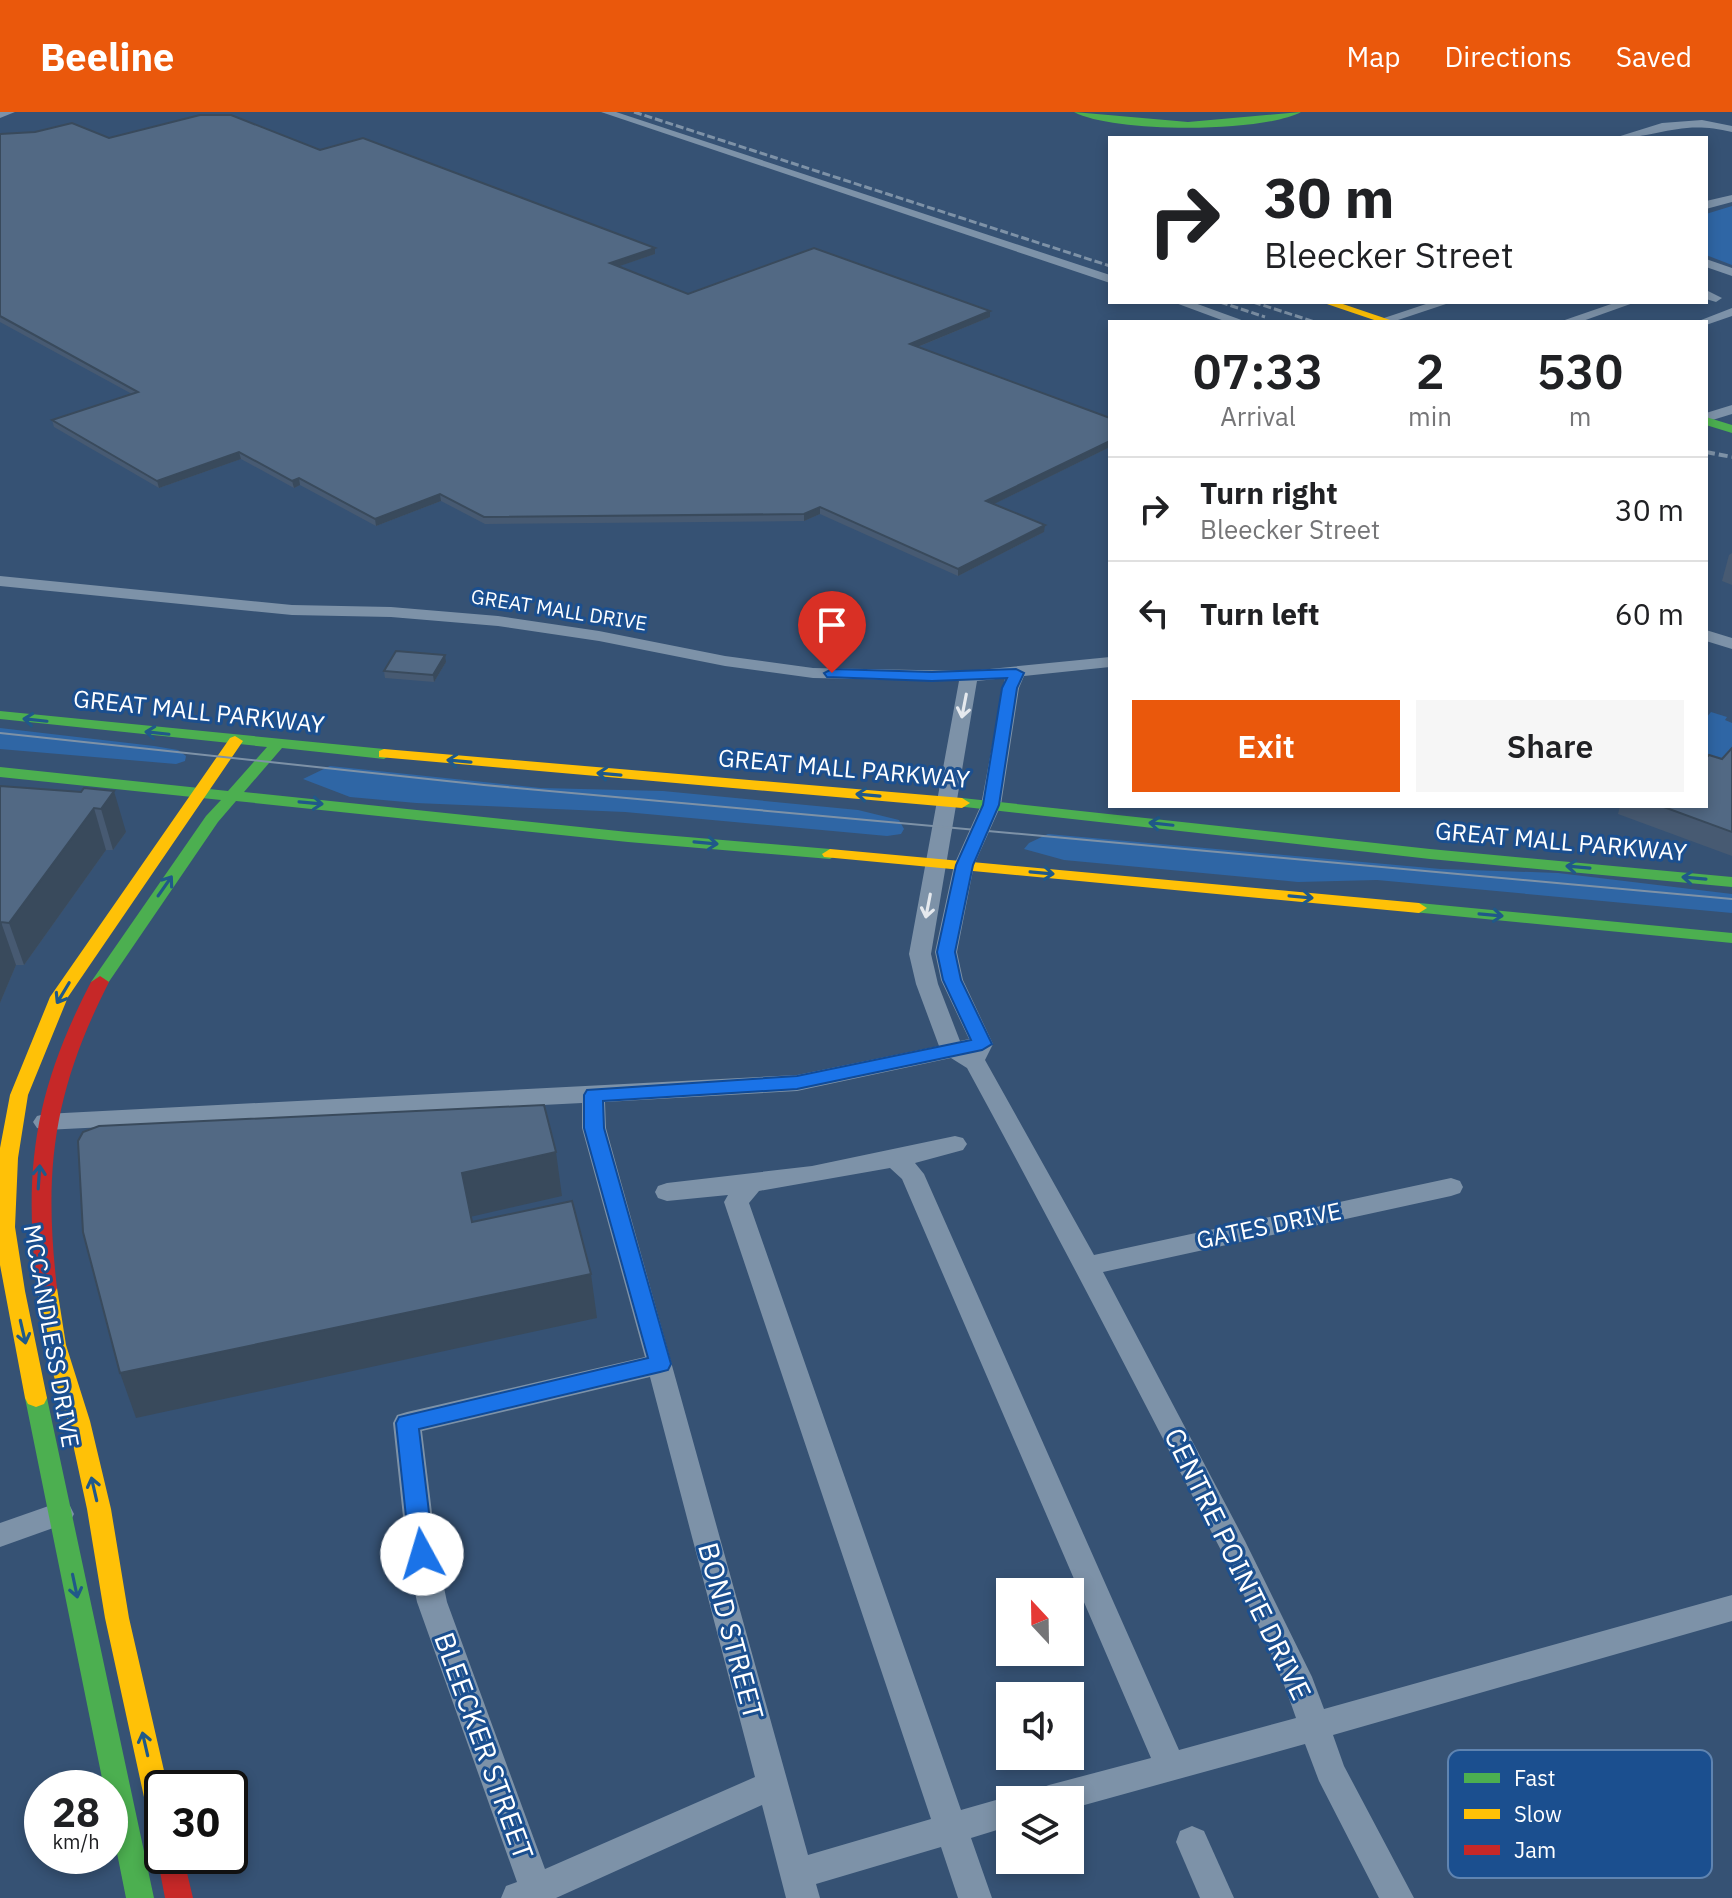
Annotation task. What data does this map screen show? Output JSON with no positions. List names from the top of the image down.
{
  "streets": {
    "main road": ["GREAT MALL PARKWAY", "MCCANDLESS DRIVE"],
    "street": [
      "GREAT MALL DRIVE",
      "GATES DRIVE",
      "CENTRE POINTE DRIVE",
      "BOND STREET",
      "BLEECKER STREET"
    ]
  },
  "crossings": [
    ["GREAT MALL DRIVE", "CENTRE POINTE DRIVE"],
    ["GREAT MALL PARKWAY", "MCCANDLESS DRIVE"],
    ["GREAT MALL PARKWAY", "CENTRE POINTE DRIVE"],
    ["GATES DRIVE", "CENTRE POINTE DRIVE"],
    ["BOND STREET", "BLEECKER STREET"]
  ],
  "legend": ["Fast", "Slow", "Jam"],
  "north": "top",
  "page": {
    "header": "Beeline",
    "nav": ["Map", "Directions", "Saved"],
    "turn": ["30 m", "Bleecker Street"],
    "eta": [
      "07:33",
      "Arrival",
      "2",
      "min",
      "530",
      "m"
    ],
    "list": [
      {
        "name": "Turn right",
        "note": "Bleecker Street",
        "value": "30 m"
      },
      {
        "name": "Turn left",
        "value": "60 m"
      }
    ],
    "buttons": ["Exit", "Share"],
    "speed": "28 km/h",
    "limit": "30"
  }
}
